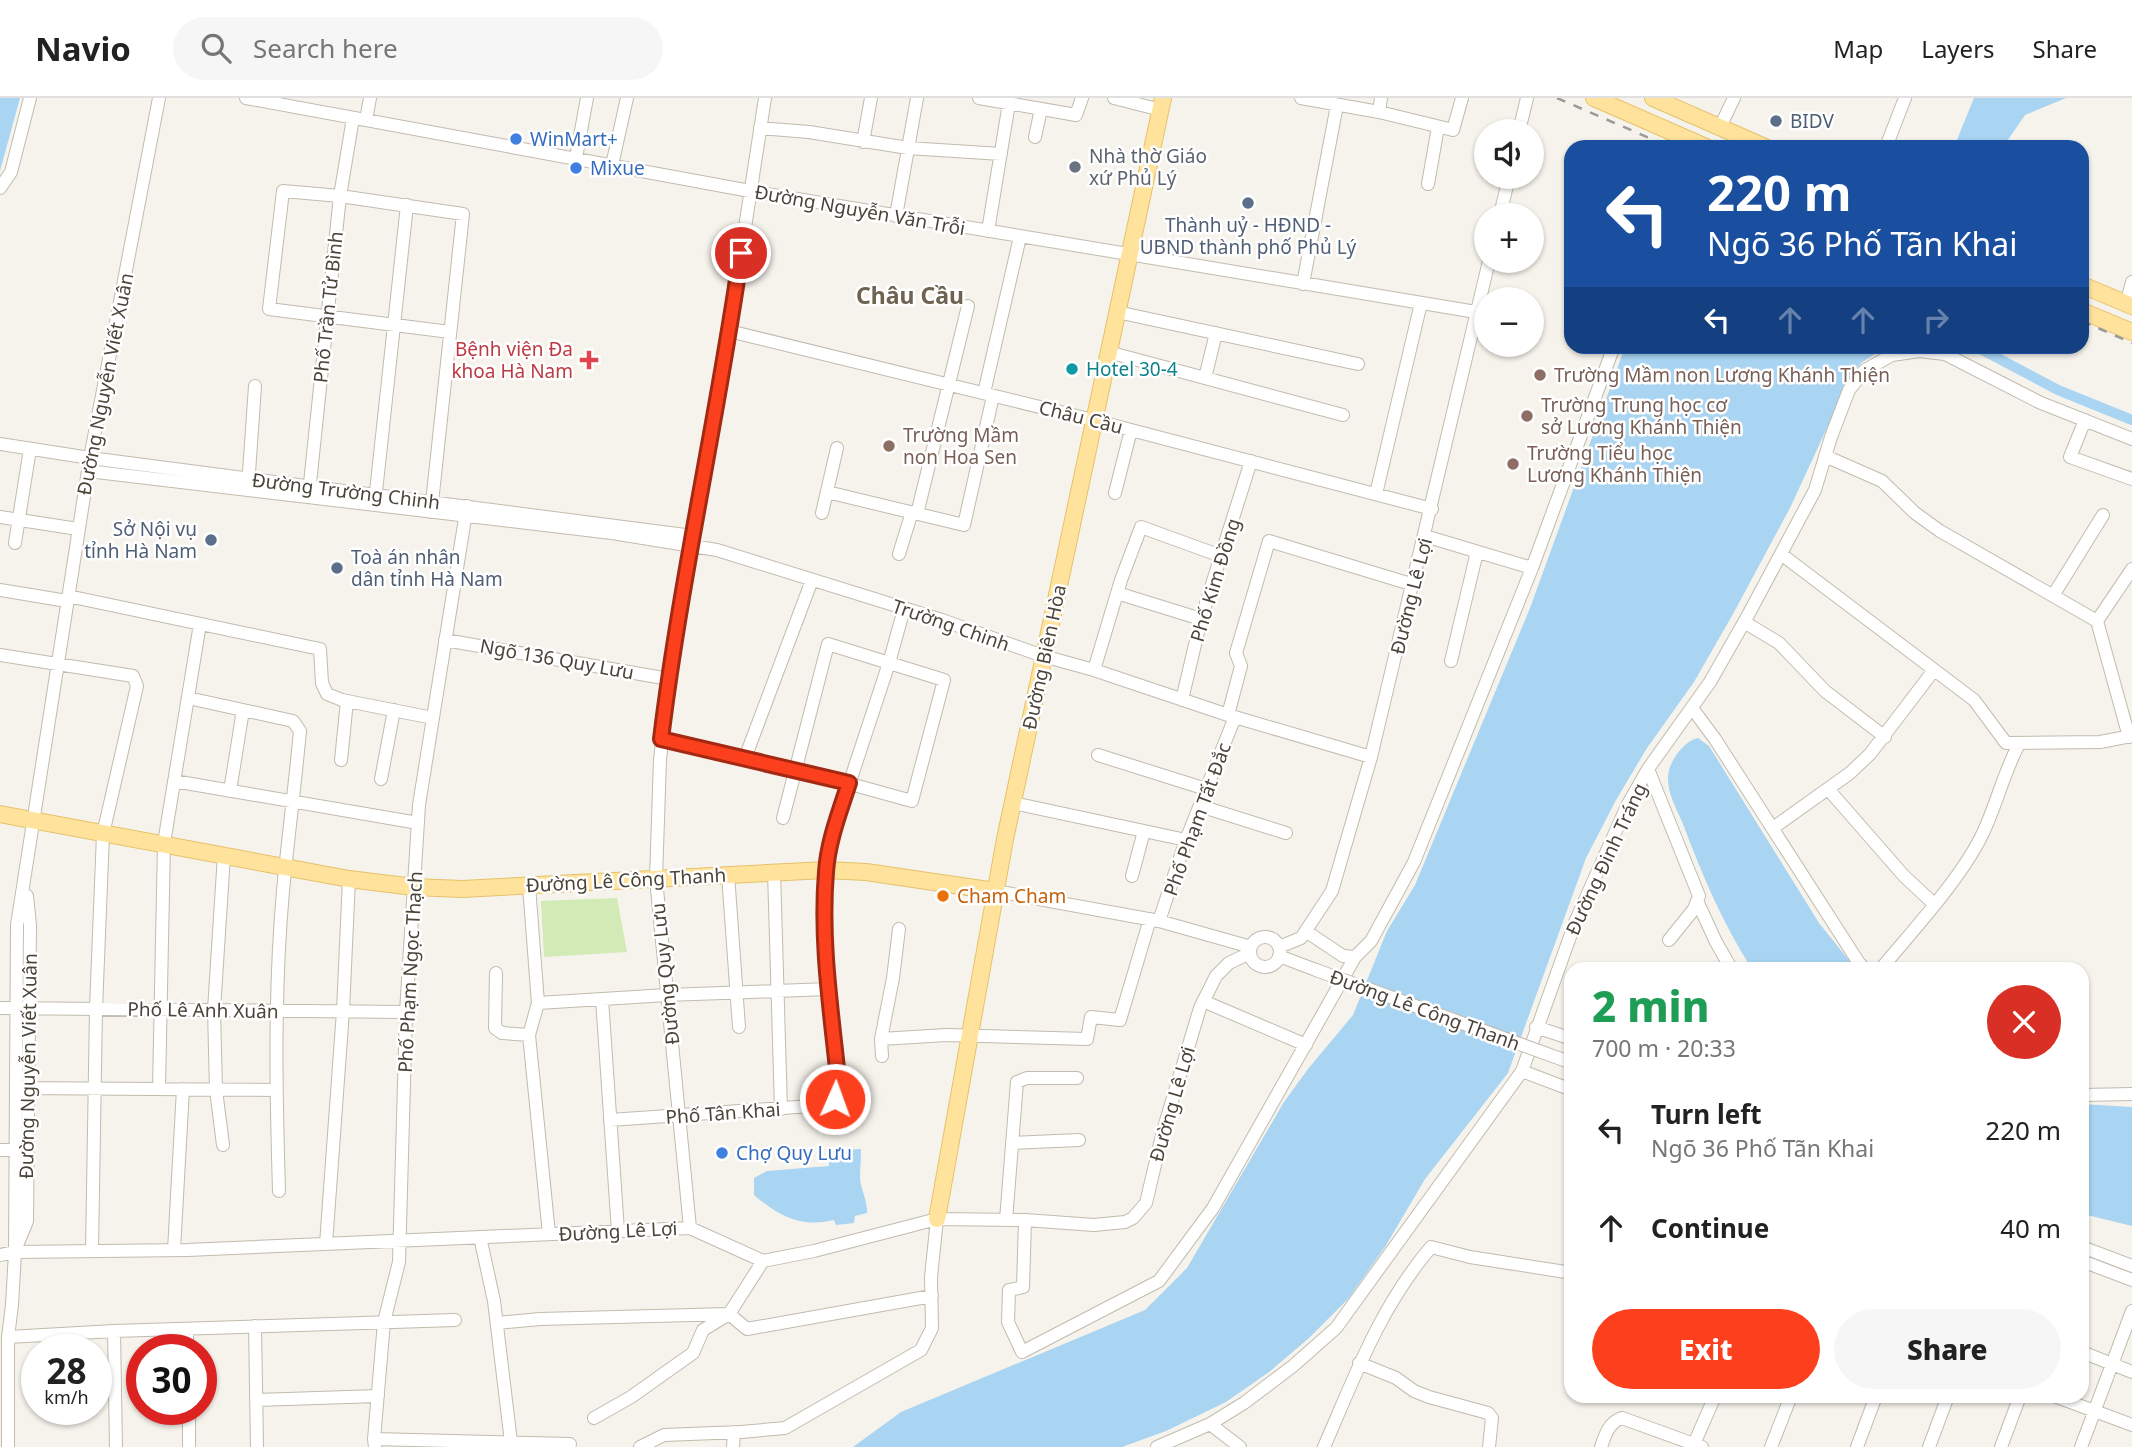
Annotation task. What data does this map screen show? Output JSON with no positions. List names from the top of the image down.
{
  "streets": {
    "main road": ["Đường Biên Hòa", "Đường Lê Công Thanh"],
    "street": [
      "Đường Nguyễn Văn Trỗi",
      "Phố Trần Tử Bình",
      "Đường Nguyễn Viết Xuân",
      "Châu Cầu",
      "Đường Trường Chinh",
      "Phố Kim Đồng",
      "Đường Lê Lợi",
      "Trường Chinh",
      "Ngõ 136 Quy Lưu",
      "Phố Phạm Tất Đắc",
      "Đường Đinh Tráng",
      "Phố Phạm Ngọc Thạch",
      "Đường Quy Lưu",
      "Phố Lê Anh Xuân",
      "Phố Tân Khai"
    ]
  },
  "crossings": [
    ["Đường Nguyễn Văn Trỗi", "Phố Trần Tử Bình"],
    ["Đường Nguyễn Văn Trỗi", "Đường Biên Hòa"],
    ["Đường Nguyễn Văn Trỗi", "Đường Quy Lưu"],
    ["Phố Trần Tử Bình", "Đường Trường Chinh"],
    ["Đường Nguyễn Viết Xuân", "Đường Trường Chinh"],
    ["Đường Nguyễn Viết Xuân", "Đường Lê Lợi"],
    ["Đường Nguyễn Viết Xuân", "Đường Lê Công Thanh"],
    ["Đường Nguyễn Viết Xuân", "Phố Lê Anh Xuân"],
    ["Châu Cầu", "Phố Kim Đồng"],
    ["Châu Cầu", "Đường Lê Lợi"],
    ["Châu Cầu", "Đường Biên Hòa"],
    ["Châu Cầu", "Đường Quy Lưu"],
    ["Đường Trường Chinh", "Trường Chinh"],
    ["Đường Trường Chinh", "Phố Phạm Ngọc Thạch"],
    ["Đường Trường Chinh", "Đường Quy Lưu"],
    ["Phố Kim Đồng", "Trường Chinh"],
    ["Đường Lê Lợi", "Trường Chinh"],
    ["Đường Lê Lợi", "Đường Biên Hòa"],
    ["Đường Lê Lợi", "Phố Phạm Tất Đắc"],
    ["Đường Lê Lợi", "Đường Lê Công Thanh"],
    ["Đường Lê Lợi", "Phố Phạm Ngọc Thạch"],
    ["Đường Lê Lợi", "Đường Quy Lưu"],
    ["Trường Chinh", "Đường Biên Hòa"],
    ["Trường Chinh", "Phố Phạm Tất Đắc"],
    ["Trường Chinh", "Đường Quy Lưu"],
    ["Trường Chinh", "Phố Tân Khai"],
    ["Đường Biên Hòa", "Phố Phạm Tất Đắc"],
    ["Đường Biên Hòa", "Đường Lê Công Thanh"],
    ["Ngõ 136 Quy Lưu", "Phố Phạm Ngọc Thạch"],
    ["Ngõ 136 Quy Lưu", "Đường Quy Lưu"],
    ["Phố Phạm Tất Đắc", "Đường Lê Công Thanh"],
    ["Đường Lê Công Thanh", "Phố Phạm Ngọc Thạch"],
    ["Đường Lê Công Thanh", "Đường Quy Lưu"],
    ["Đường Lê Công Thanh", "Phố Tân Khai"],
    ["Phố Phạm Ngọc Thạch", "Phố Lê Anh Xuân"],
    ["Đường Quy Lưu", "Phố Tân Khai"]
  ],
  "districts": ["Châu Cầu"],
  "places": {
    "other": [
      "BIDV",
      "WinMart+",
      "Nhà thờ Giáo xứ Phủ Lý",
      "Mixue",
      "Thành uỷ - HĐND - UBND thành phố Phủ Lý",
      "Hotel 30-4",
      "Trường Mầm non Lương Khánh Thiện",
      "Trường Trung học cơ sở Lương Khánh Thiện",
      "Trường Mầm non Hoa Sen",
      "Trường Tiểu học Lương Khánh Thiện",
      "Sở Nội vụ tỉnh Hà Nam",
      "Toà án nhân dân tỉnh Hà Nam",
      "Cham Cham",
      "Chợ Quy Lưu"
    ],
    "health": ["Bệnh viện Đa khoa Hà Nam"]
  },
  "page": {
    "header": "Navio",
    "search": "Search here",
    "nav": ["Map", "Layers", "Share"],
    "map_buttons": ["+", "−"],
    "turn": ["220 m", "Ngõ 36 Phố Tãn Khai"],
    "heading": ["2 min", "700 m · 20:33"],
    "list": [
      {
        "name": "Turn left",
        "note": "Ngõ 36 Phố Tãn Khai",
        "value": "220 m"
      },
      {
        "name": "Continue",
        "value": "40 m"
      }
    ],
    "buttons": ["Exit", "Share"],
    "speed": "28 km/h",
    "limit": "30"
  }
}
